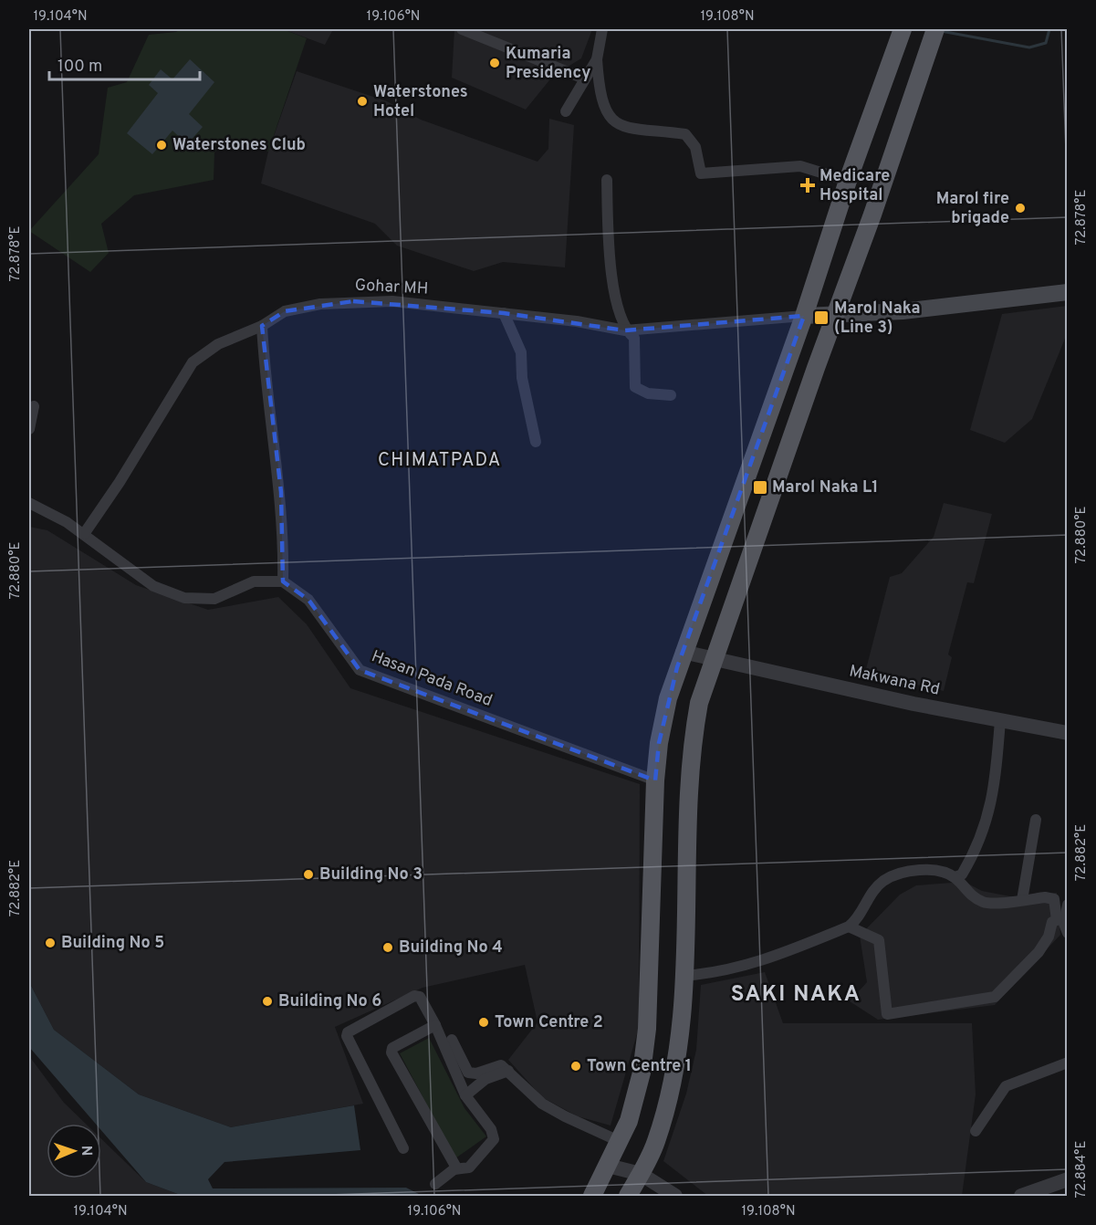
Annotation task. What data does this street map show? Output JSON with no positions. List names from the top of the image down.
{
  "streets": {
    "street": ["Gohar MH", "Hasan Pada Road", "Makwana Rd"]
  },
  "districts": ["CHIMATPADA", "SAKI NAKA"],
  "places": {
    "other": [
      "Kumaria Presidency",
      "Waterstones Hotel",
      "Waterstones Club",
      "Marol fire brigade",
      "Building No 3",
      "Building No 5",
      "Building No 4",
      "Building No 6",
      "Town Centre 2",
      "Town Centre 1"
    ],
    "health": ["Medicare Hospital"],
    "transit": ["Marol Naka (Line 3)", "Marol Naka L1"]
  },
  "scale_bar": "100 m",
  "north": "right",
  "coordinates": [
    "19.104°N",
    "19.106°N",
    "19.108°N",
    "72.878°E",
    "72.880°E",
    "72.882°E",
    "72.884°E"
  ]
}
